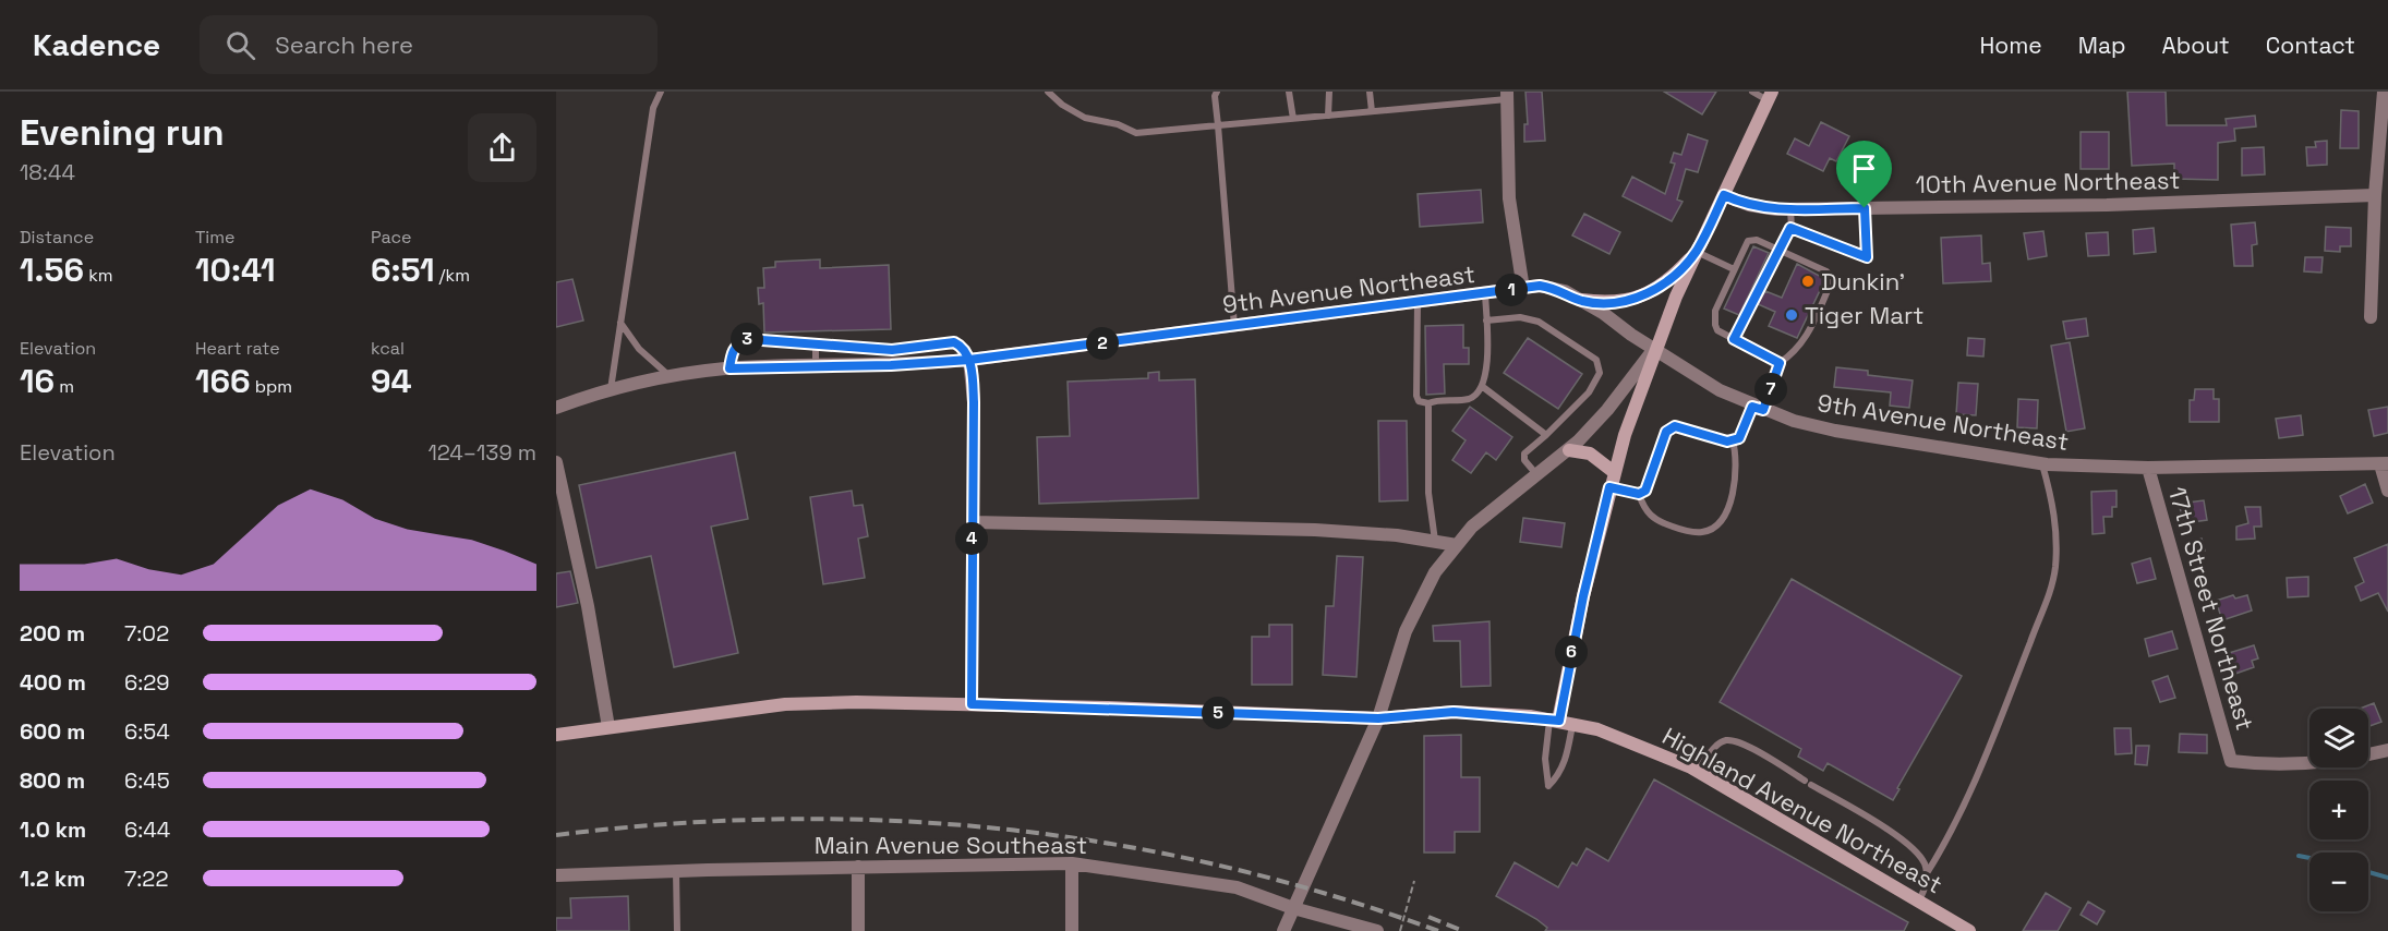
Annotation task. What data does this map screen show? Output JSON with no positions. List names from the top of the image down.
{
  "streets": {
    "main road": ["Highland Avenue Northeast"],
    "street": [
      "10th Avenue Northeast",
      "9th Avenue Northeast",
      "17th Street Northeast",
      "Main Avenue Southeast"
    ]
  },
  "crossings": [
    ["9th Avenue Northeast", "17th Street Northeast"]
  ],
  "places": ["Dunkin'", "Tiger Mart"],
  "page": {
    "header": "Kadence",
    "search": "Search here",
    "nav": [
      "Home",
      "Map",
      "About",
      "Contact"
    ],
    "heading": ["Evening run", "18:44"],
    "stats": [
      ["Distance", "1.56 km"],
      ["Time", "10:41"],
      ["Pace", "6:51 /km"],
      ["Elevation", "16 m"],
      ["Heart rate", "166 bpm"],
      ["kcal", "94"]
    ],
    "pins": [
      "1",
      "3",
      "2",
      "7",
      "4",
      "6",
      "5"
    ],
    "chart": ["Elevation", "124–139 m"],
    "list": [
      {
        "name": "200 m",
        "note": "7:02"
      },
      {
        "name": "400 m",
        "note": "6:29"
      },
      {
        "name": "600 m",
        "note": "6:54"
      },
      {
        "name": "800 m",
        "note": "6:45"
      },
      {
        "name": "1.0 km",
        "note": "6:44"
      },
      {
        "name": "1.2 km",
        "note": "7:22"
      }
    ],
    "map_buttons": ["+", "−"]
  }
}
